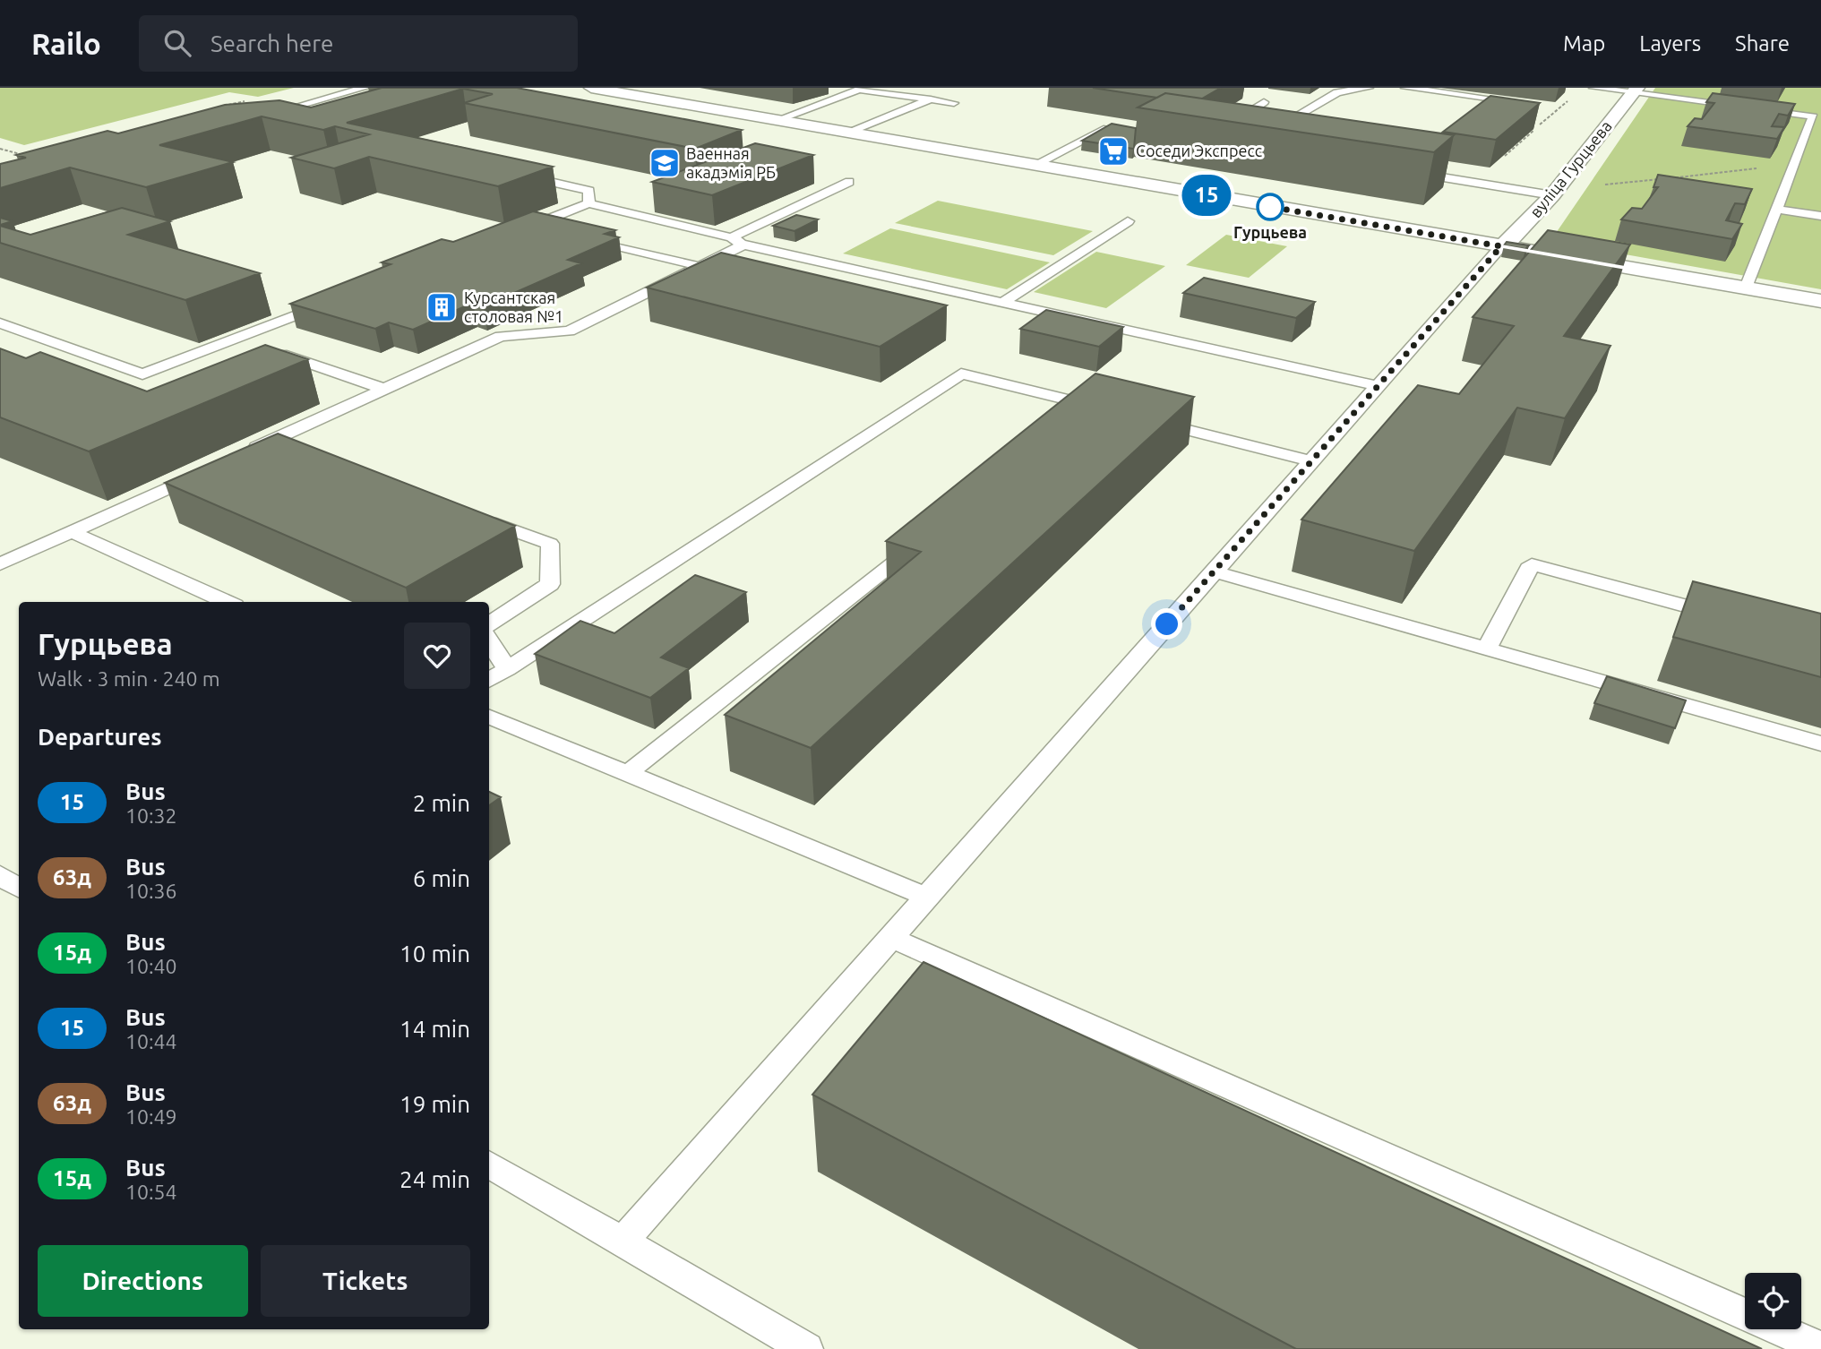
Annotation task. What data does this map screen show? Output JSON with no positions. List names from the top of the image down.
{
  "streets": {
    "street": ["вуліца Гурцьева"]
  },
  "places": {
    "supermarket": ["Соседи Экспресс"],
    "school or university": ["Ваенная акадэмія РБ"],
    "other": ["Гурцьева"],
    "building": ["Курсантская столовая №1"]
  },
  "lines": ["bus line 15"],
  "page": {
    "header": "Railo",
    "search": "Search here",
    "nav": ["Map", "Layers", "Share"],
    "on_map": "15",
    "heading": [
      ["Гурцьева", "Walk · 3 min · 240 m"],
      "Departures"
    ],
    "list": [
      {
        "mark": "15",
        "name": "Bus",
        "note": "10:32",
        "value": "2 min"
      },
      {
        "mark": "63д",
        "name": "Bus",
        "note": "10:36",
        "value": "6 min"
      },
      {
        "mark": "15д",
        "name": "Bus",
        "note": "10:40",
        "value": "10 min"
      },
      {
        "mark": "15",
        "name": "Bus",
        "note": "10:44",
        "value": "14 min"
      },
      {
        "mark": "63д",
        "name": "Bus",
        "note": "10:49",
        "value": "19 min"
      },
      {
        "mark": "15д",
        "name": "Bus",
        "note": "10:54",
        "value": "24 min"
      }
    ],
    "buttons": ["Directions", "Tickets"]
  }
}
